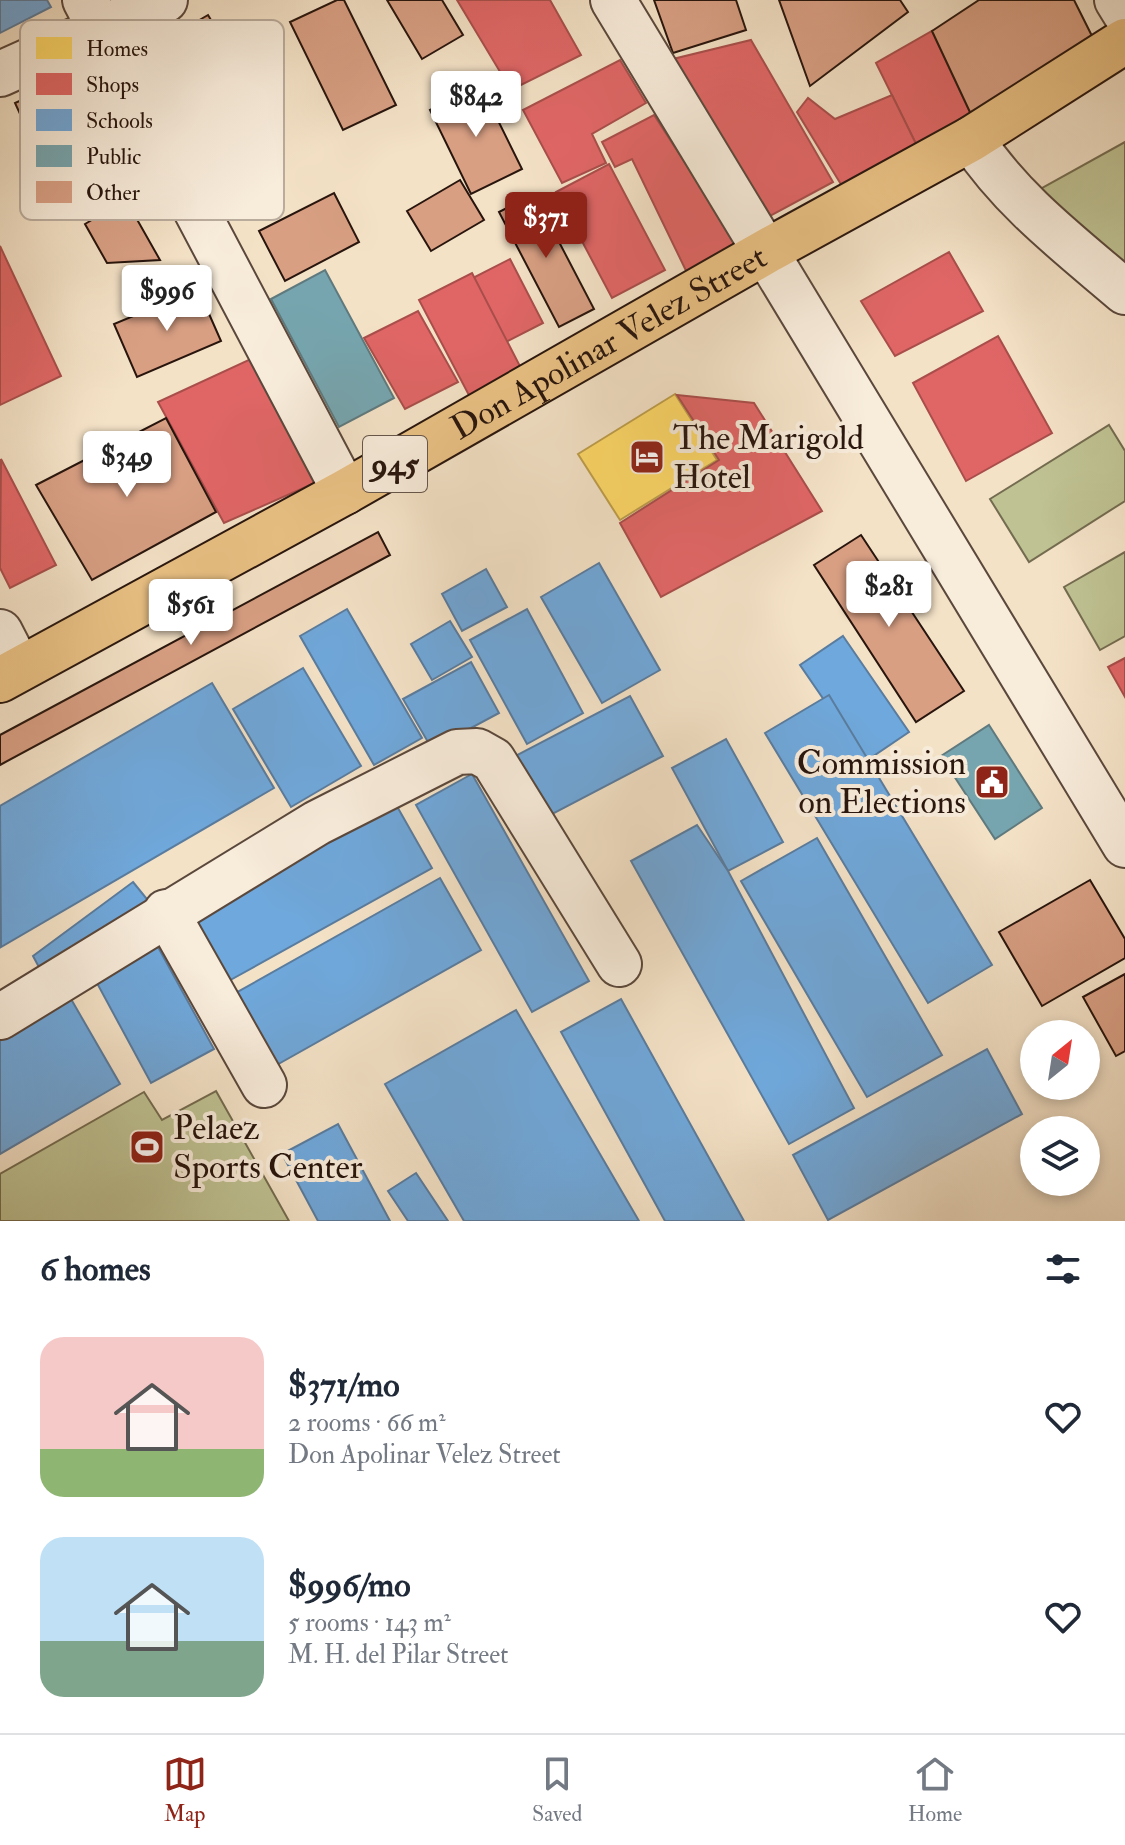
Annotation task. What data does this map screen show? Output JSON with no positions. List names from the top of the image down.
{
  "streets": {
    "main road": ["Don Apolinar Velez Street", "945"]
  },
  "places": {
    "hotel": ["The Marigold Hotel"],
    "public building": ["Commission on Elections"],
    "sports": ["Pelaez Sports Center"]
  },
  "legend": [
    "Homes",
    "Shops",
    "Schools",
    "Public",
    "Other"
  ],
  "north": "top right",
  "page": {
    "price": [
      "$842",
      "$371",
      "$996",
      "$349",
      "$281",
      "$561"
    ],
    "heading": "6 homes",
    "list": [
      {
        "name": "$371/mo",
        "note": "2 rooms · 66 m² · Don Apolinar Velez Street"
      },
      {
        "name": "$996/mo",
        "note": "5 rooms · 143 m² · M. H. del Pilar Street"
      }
    ],
    "tabs": ["Map", "Saved", "Home"]
  }
}
